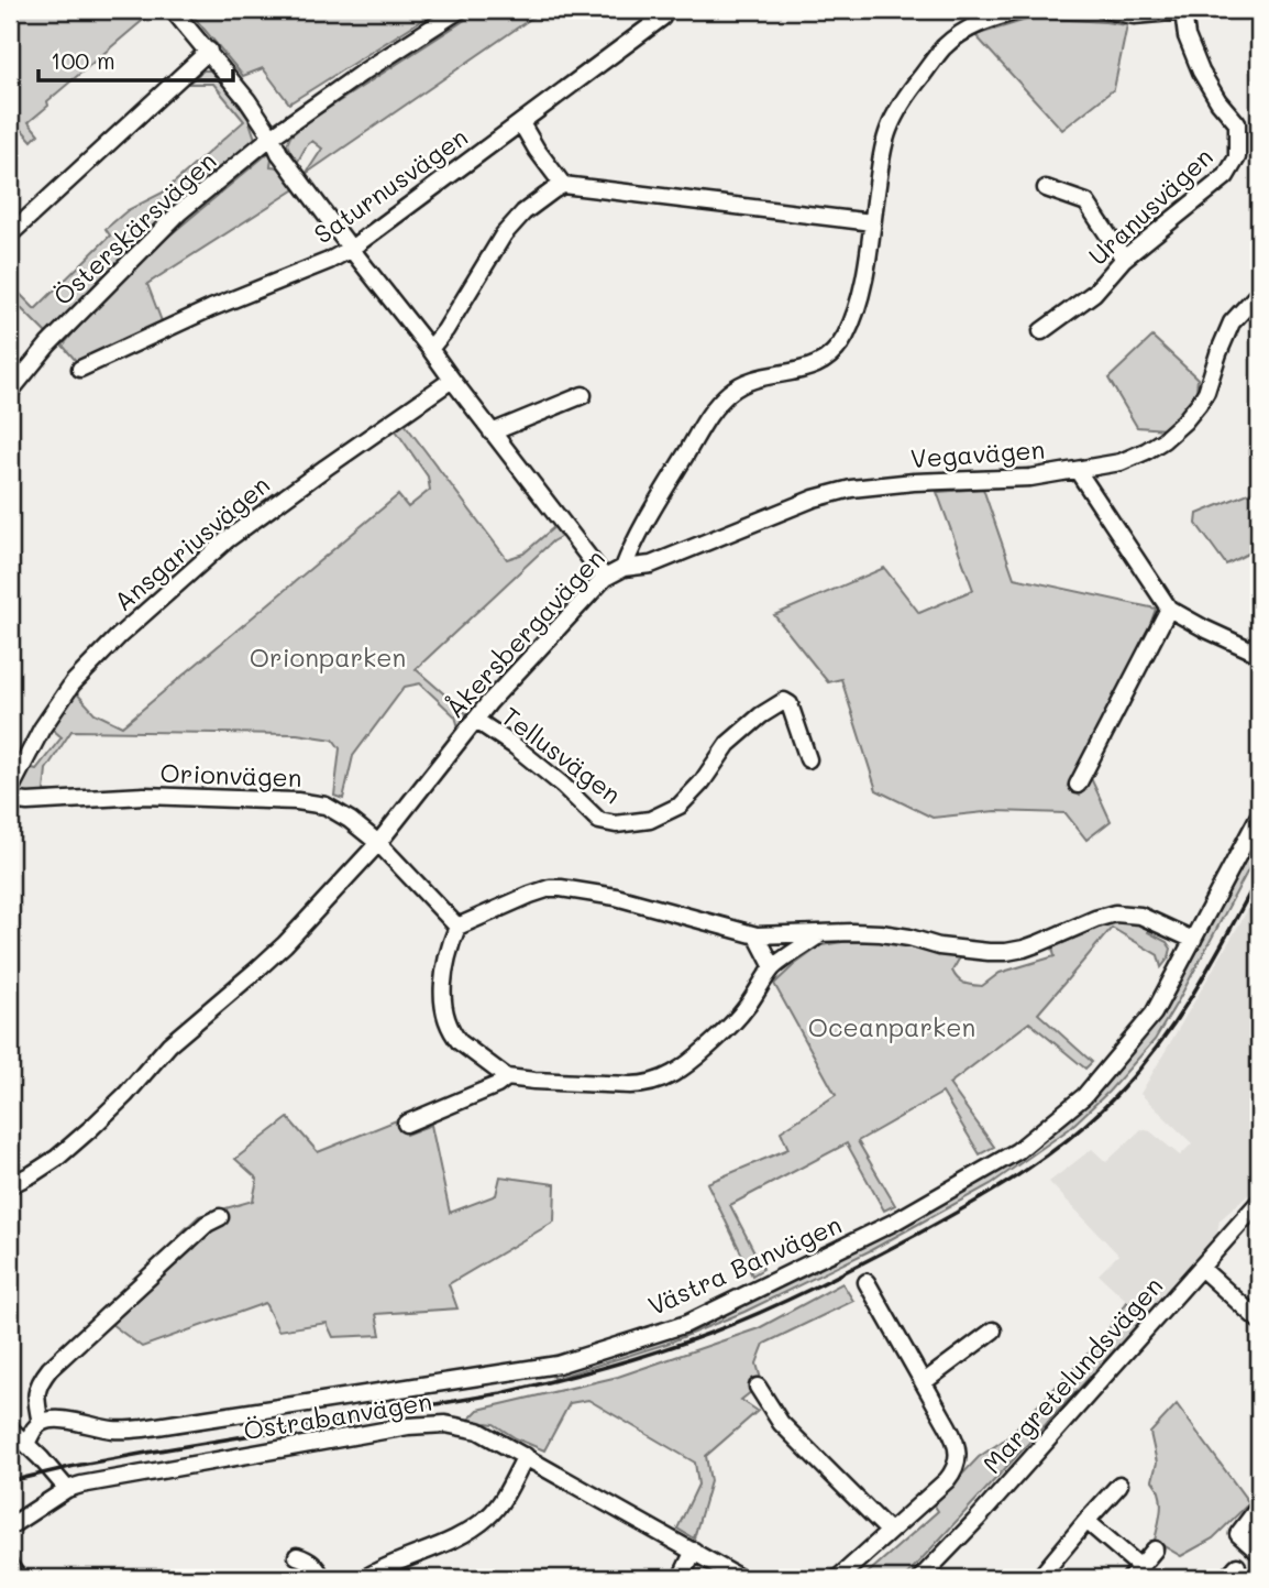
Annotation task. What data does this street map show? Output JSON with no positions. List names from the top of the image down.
{
  "streets": {
    "street": [
      "Saturnusvägen",
      "Uranusvägen",
      "Österskärsvägen",
      "Vegavägen",
      "Ansgariusvägen",
      "Åkersbergavägen",
      "Tellusvägen",
      "Orionvägen",
      "Västra Banvägen",
      "Margretelundsvägen",
      "Östrabanvägen"
    ]
  },
  "crossings": [
    ["Vegavägen", "Åkersbergavägen"],
    ["Åkersbergavägen", "Tellusvägen"],
    ["Åkersbergavägen", "Orionvägen"]
  ],
  "parks": ["Orionparken", "Oceanparken"],
  "scale_bar": "100 m"
}
